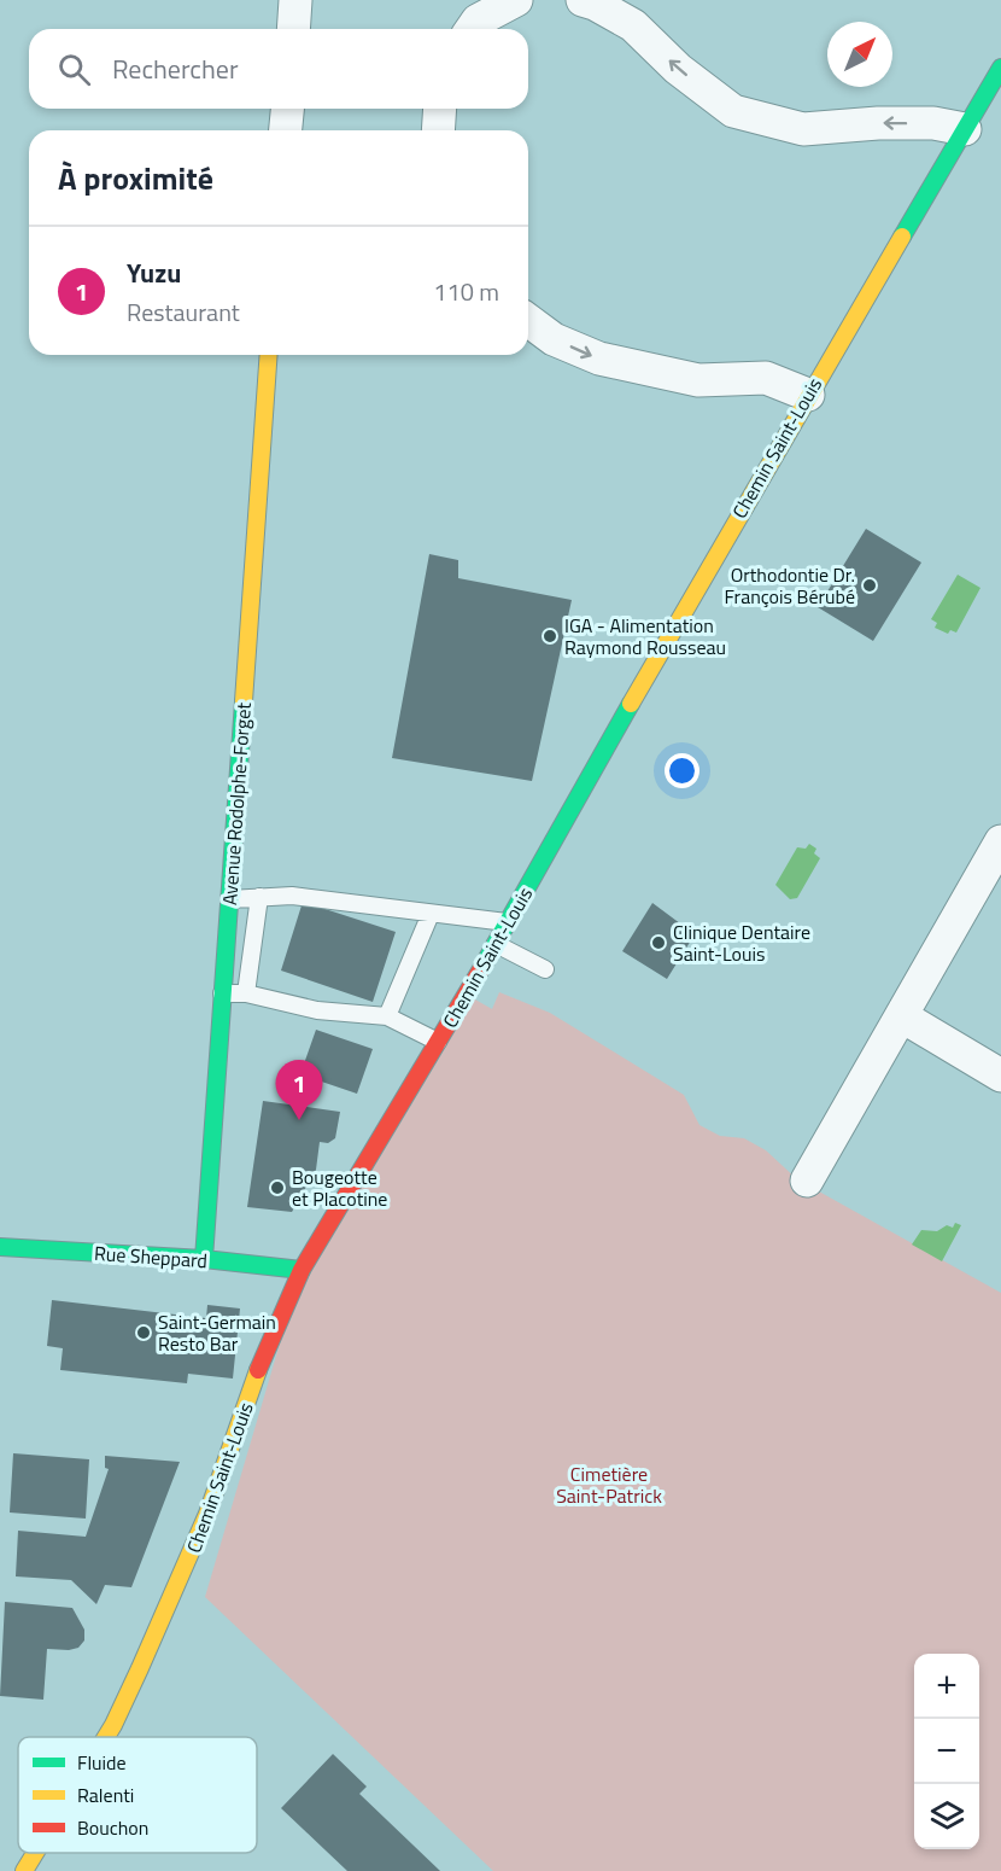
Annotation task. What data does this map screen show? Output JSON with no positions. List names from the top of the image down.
{
  "streets": {
    "street": ["Chemin Saint-Louis", "Avenue Rodolphe-Forget", "Rue Sheppard"]
  },
  "crossings": [
    ["Chemin Saint-Louis", "Rue Sheppard"],
    ["Avenue Rodolphe-Forget", "Rue Sheppard"]
  ],
  "parks": ["Cimetière Saint-Patrick"],
  "places": [
    "Orthodontie Dr. François Bérubé",
    "IGA - Alimentation Raymond Rousseau",
    "Clinique Dentaire Saint-Louis",
    "Bougeotte et Placotine",
    "Saint-Germain Resto Bar"
  ],
  "legend": ["Fluide", "Ralenti", "Bouchon"],
  "north": "top right",
  "page": {
    "search": "Rechercher",
    "heading": "À proximité",
    "list": [
      {
        "mark": "1",
        "name": "Yuzu",
        "note": "Restaurant",
        "value": "110 m"
      }
    ],
    "pins": "1",
    "map_buttons": ["+", "−"]
  }
}
